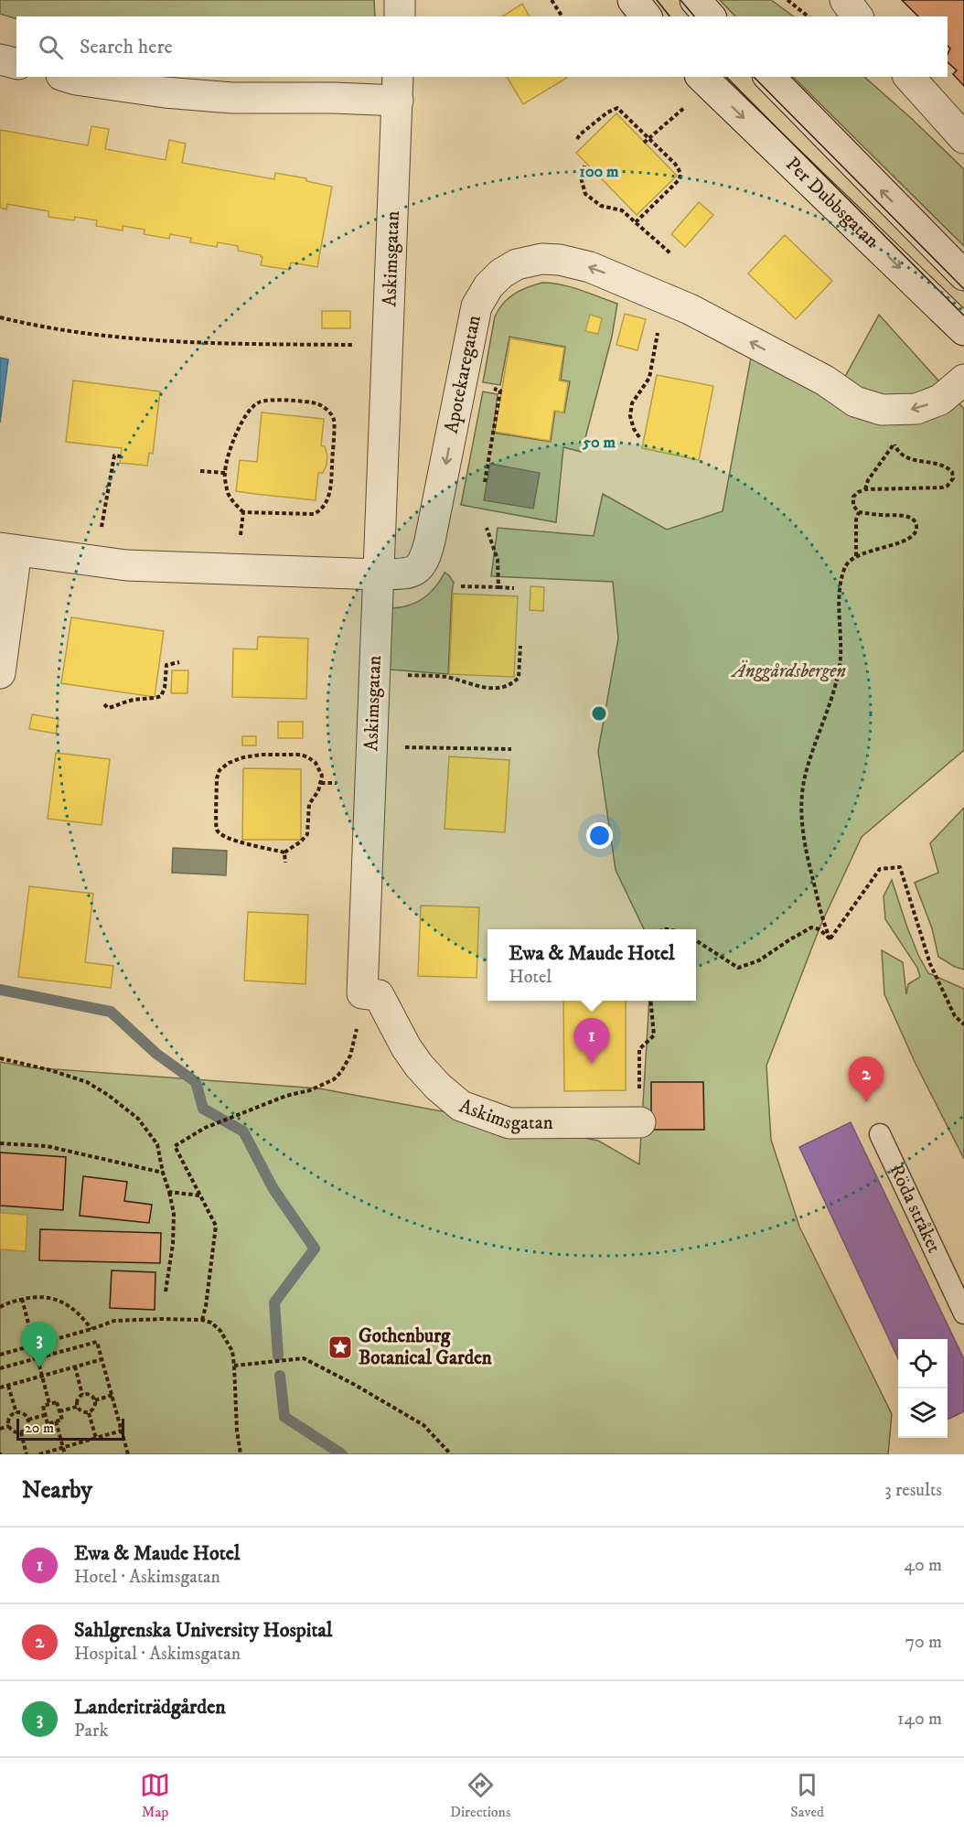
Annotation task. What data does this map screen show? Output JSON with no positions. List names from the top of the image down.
{
  "streets": {
    "street": ["Per Dubbsgatan", "Askimsgatan", "Apotekaregatan"],
    "lane": ["Röda stråket"]
  },
  "crossings": [
    ["Askimsgatan", "Apotekaregatan"]
  ],
  "parks": ["Änggårdsbergen"],
  "places": {
    "place": ["Gothenburg Botanical Garden"]
  },
  "scale_bar": "20 m",
  "page": {
    "search": "Search here",
    "popup": ["Ewa & Maude Hotel", "Hotel"],
    "pins": ["1", "2", "3"],
    "scale": "20 m",
    "heading": ["Nearby", "3 results"],
    "list": [
      {
        "mark": "1",
        "name": "Ewa & Maude Hotel",
        "note": "Hotel · Askimsgatan",
        "value": "40 m"
      },
      {
        "mark": "2",
        "name": "Sahlgrenska University Hospital",
        "note": "Hospital · Askimsgatan",
        "value": "70 m"
      },
      {
        "mark": "3",
        "name": "Landeriträdgården",
        "note": "Park",
        "value": "140 m"
      }
    ],
    "nav": ["Map", "Directions", "Saved"]
  },
  "rings": ["100 m", "50 m"]
}
